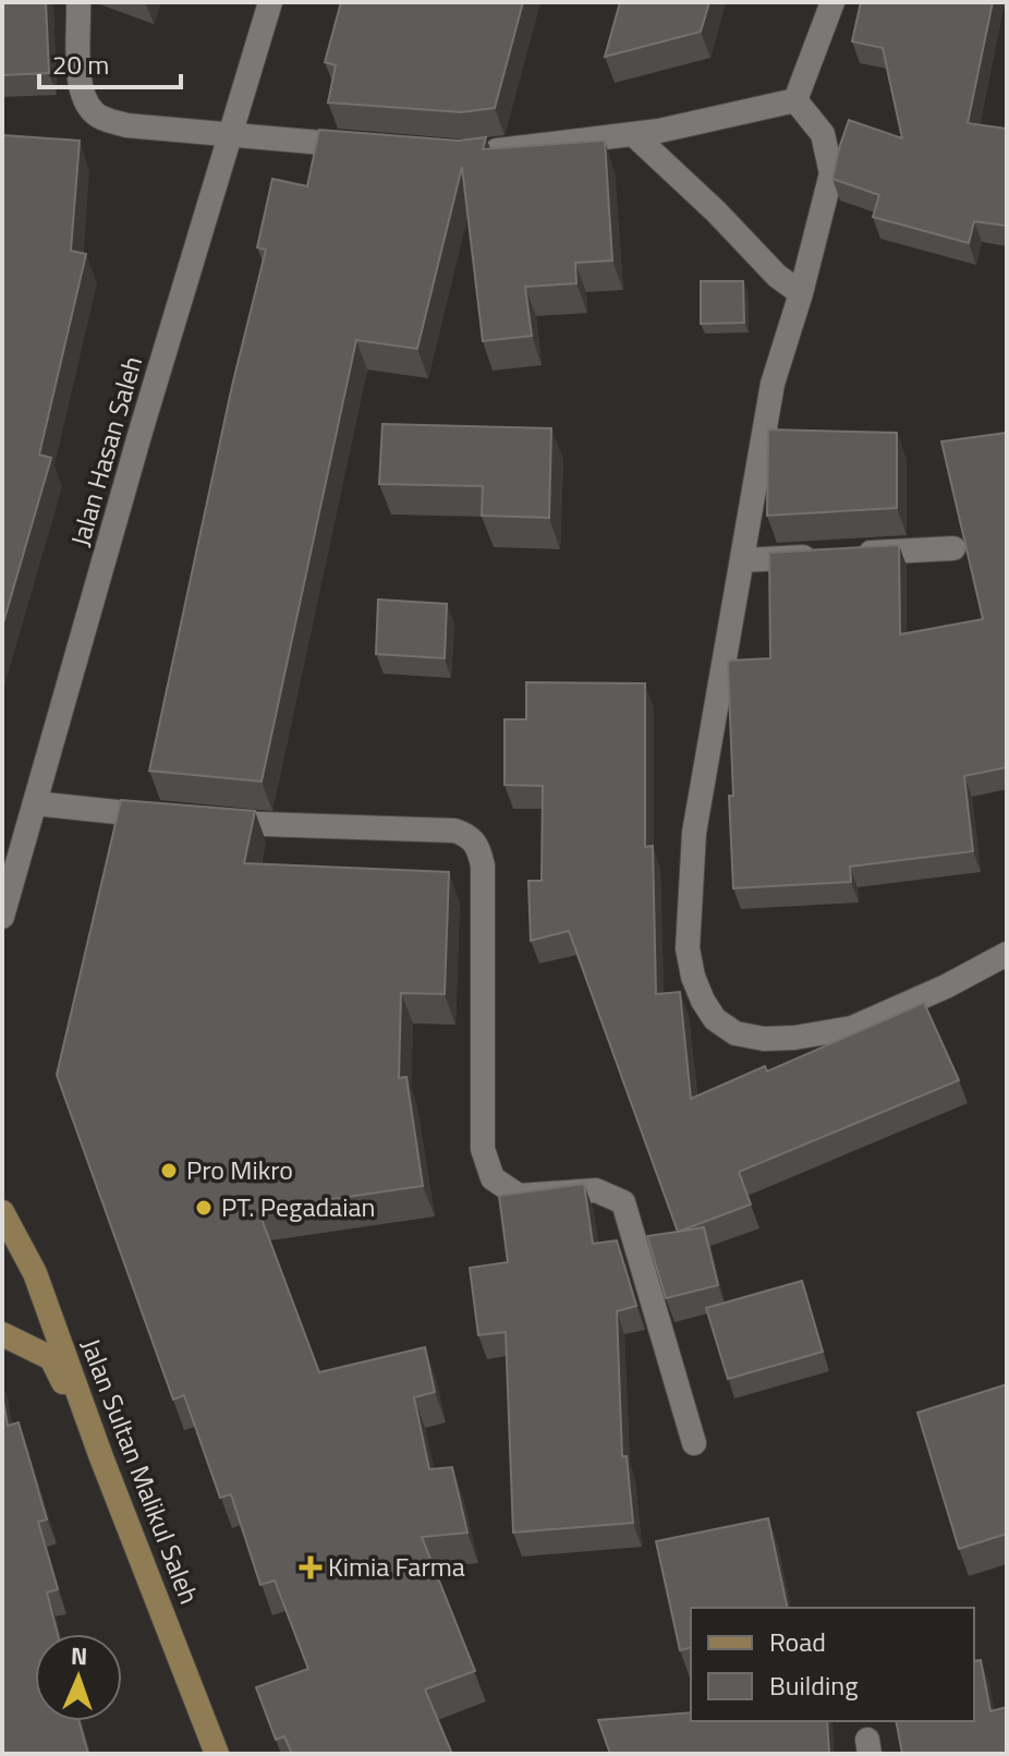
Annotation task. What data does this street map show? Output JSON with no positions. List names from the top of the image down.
{
  "streets": {
    "main road": ["Jalan Sultan Malikul Saleh"],
    "street": ["Jalan Hasan Saleh"]
  },
  "places": {
    "other": ["Pro Mikro", "PT. Pegadaian"],
    "health": ["Kimia Farma"]
  },
  "legend": ["Road", "Building"],
  "scale_bar": "20 m",
  "north": "top"
}
